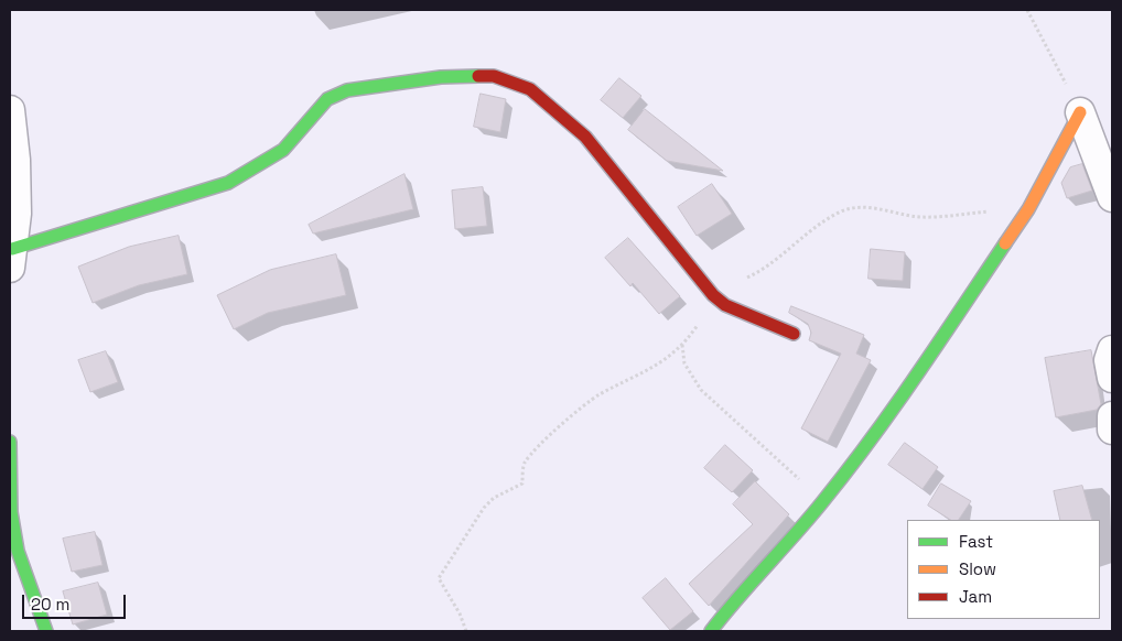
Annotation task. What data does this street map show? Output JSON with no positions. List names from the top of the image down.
{
  "legend": ["Fast", "Slow", "Jam"],
  "scale_bar": "20 m"
}
